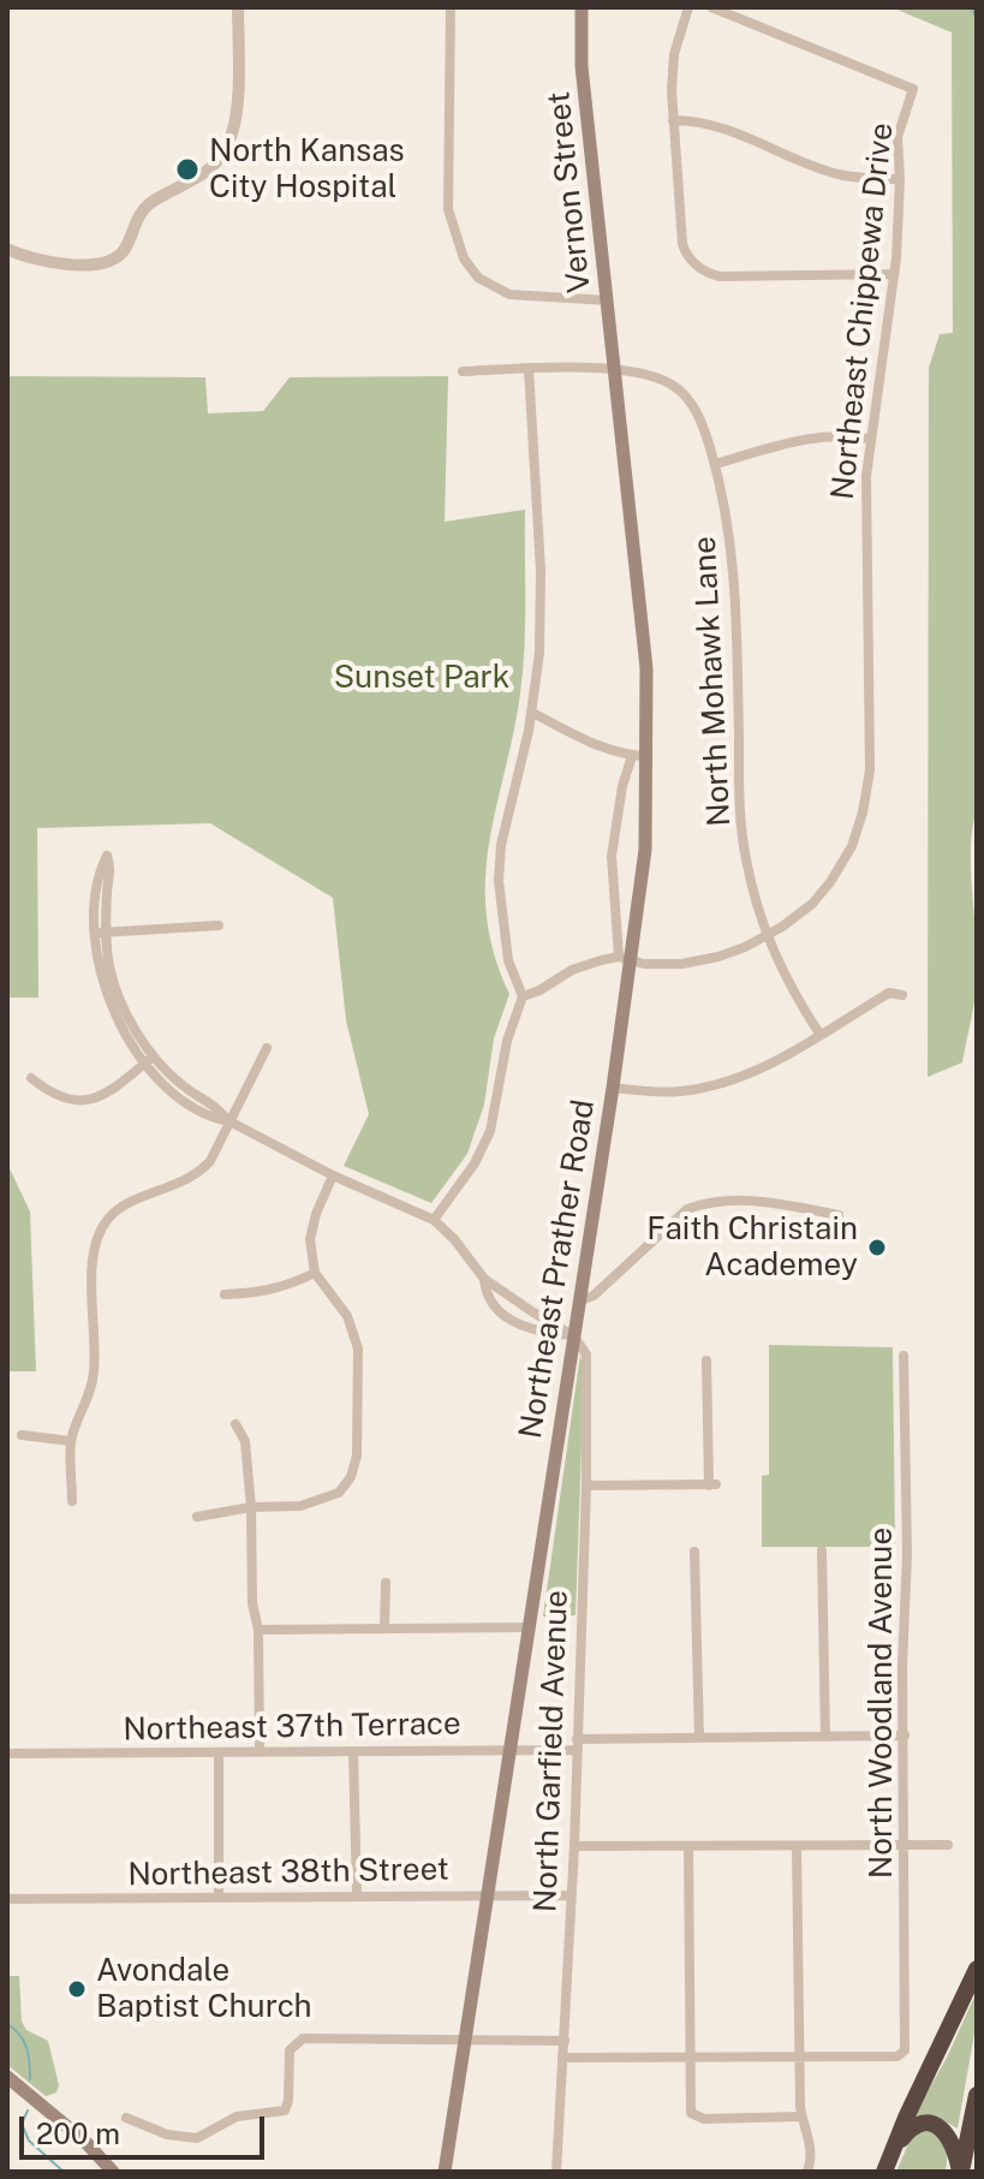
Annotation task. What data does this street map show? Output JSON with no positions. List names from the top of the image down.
{
  "streets": {
    "main road": ["Vernon Street", "Northeast Prather Road"],
    "street": [
      "Northeast Chippewa Drive",
      "North Mohawk Lane",
      "North Woodland Avenue",
      "Northeast 37th Terrace",
      "North Garfield Avenue",
      "Northeast 38th Street"
    ]
  },
  "crossings": [
    ["Vernon Street", "North Mohawk Lane"],
    ["Vernon Street", "Northeast Prather Road"],
    ["Northeast Chippewa Drive", "North Mohawk Lane"],
    ["Northeast Chippewa Drive", "Northeast Prather Road"],
    ["North Mohawk Lane", "Northeast Prather Road"],
    ["Northeast Prather Road", "Northeast 37th Terrace"],
    ["Northeast Prather Road", "North Garfield Avenue"],
    ["Northeast Prather Road", "Northeast 38th Street"],
    ["North Woodland Avenue", "Northeast 37th Terrace"],
    ["Northeast 37th Terrace", "North Garfield Avenue"],
    ["North Garfield Avenue", "Northeast 38th Street"]
  ],
  "parks": ["Sunset Park"],
  "places": ["North Kansas City Hospital", "Faith Christain Academey", "Avondale Baptist Church"],
  "scale_bar": "200 m"
}
